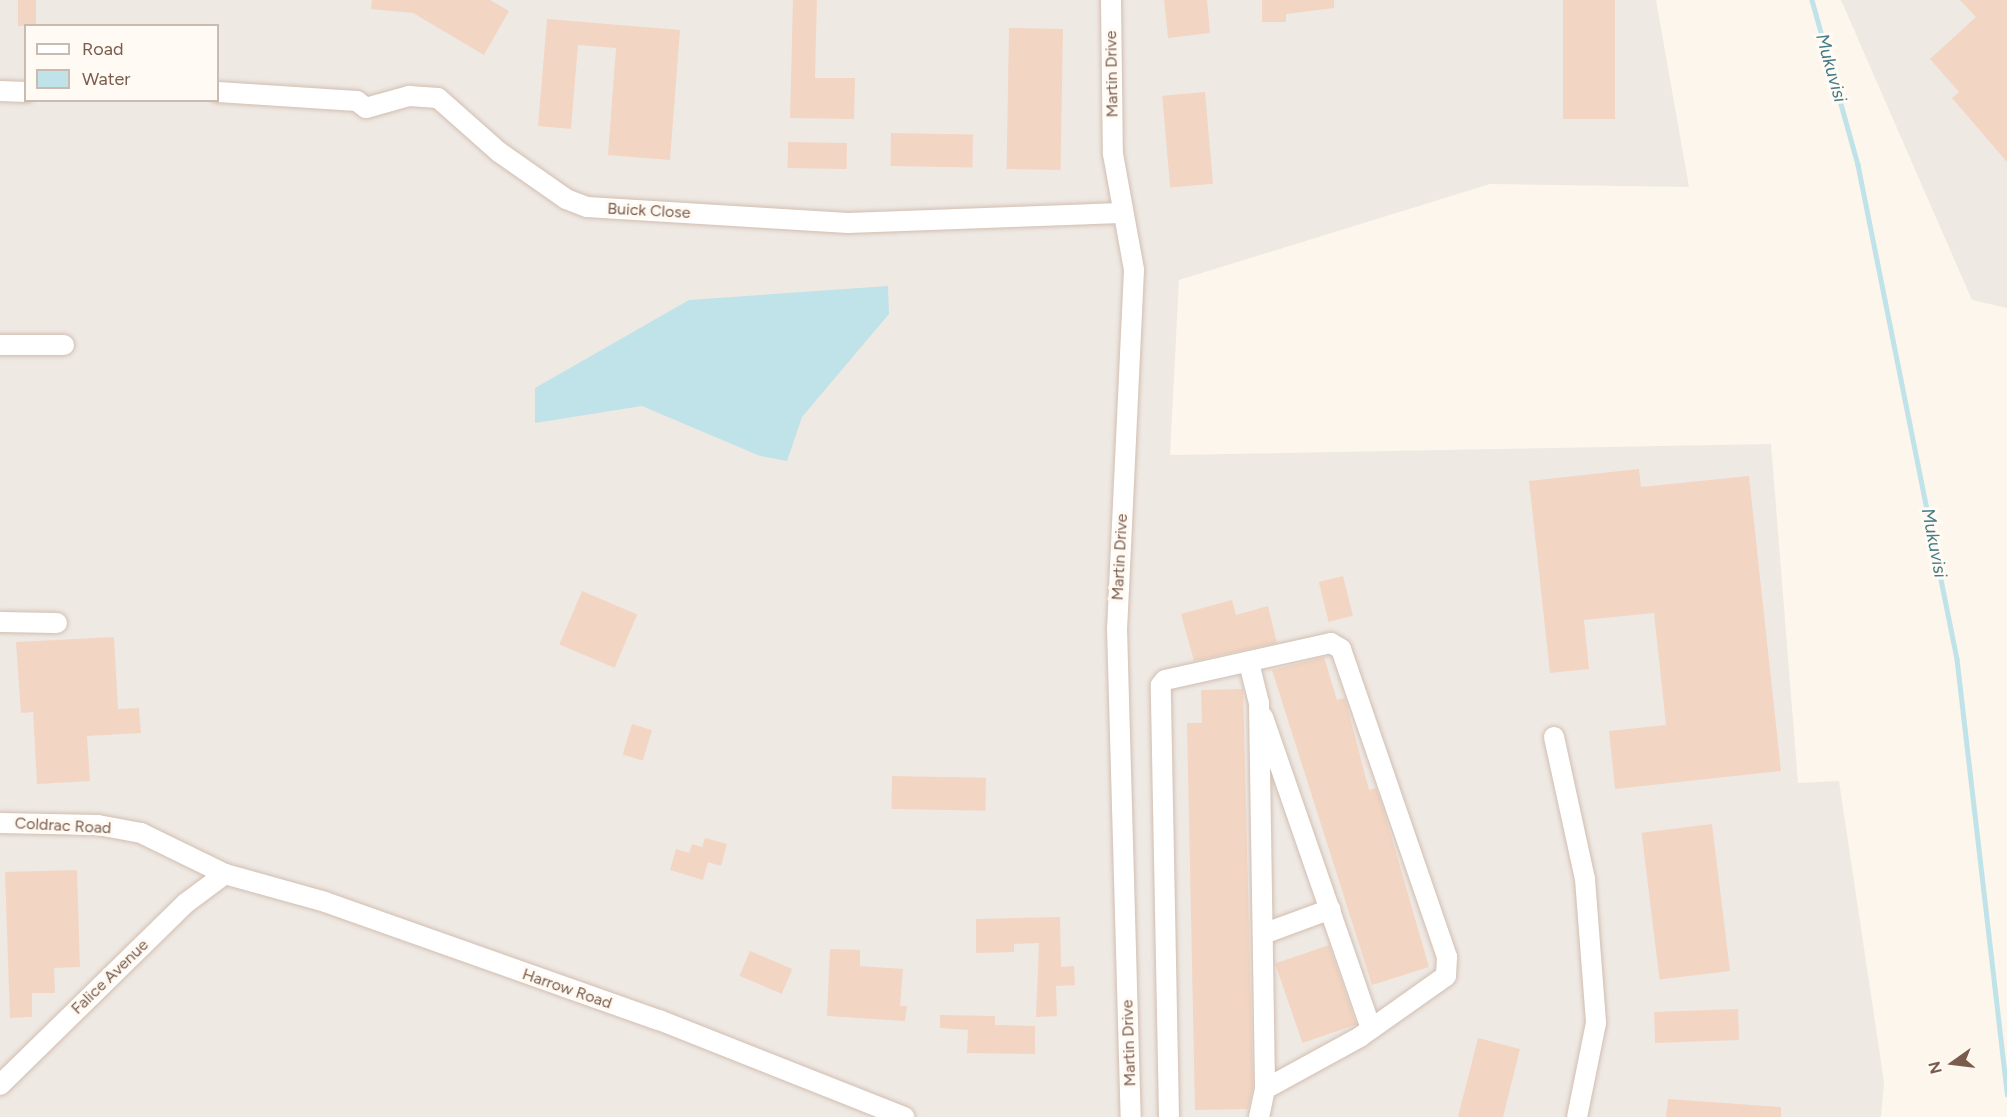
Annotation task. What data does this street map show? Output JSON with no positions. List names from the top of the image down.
{
  "streets": {
    "street": [
      "Martin Drive",
      "Buick Close",
      "Coldrac Road",
      "Falice Avenue",
      "Harrow Road"
    ]
  },
  "crossings": [
    ["Martin Drive", "Buick Close"],
    ["Coldrac Road", "Falice Avenue"],
    ["Coldrac Road", "Harrow Road"],
    ["Falice Avenue", "Harrow Road"]
  ],
  "water": ["Mukuvisi"],
  "legend": ["Road", "Water"],
  "north": "left"
}
